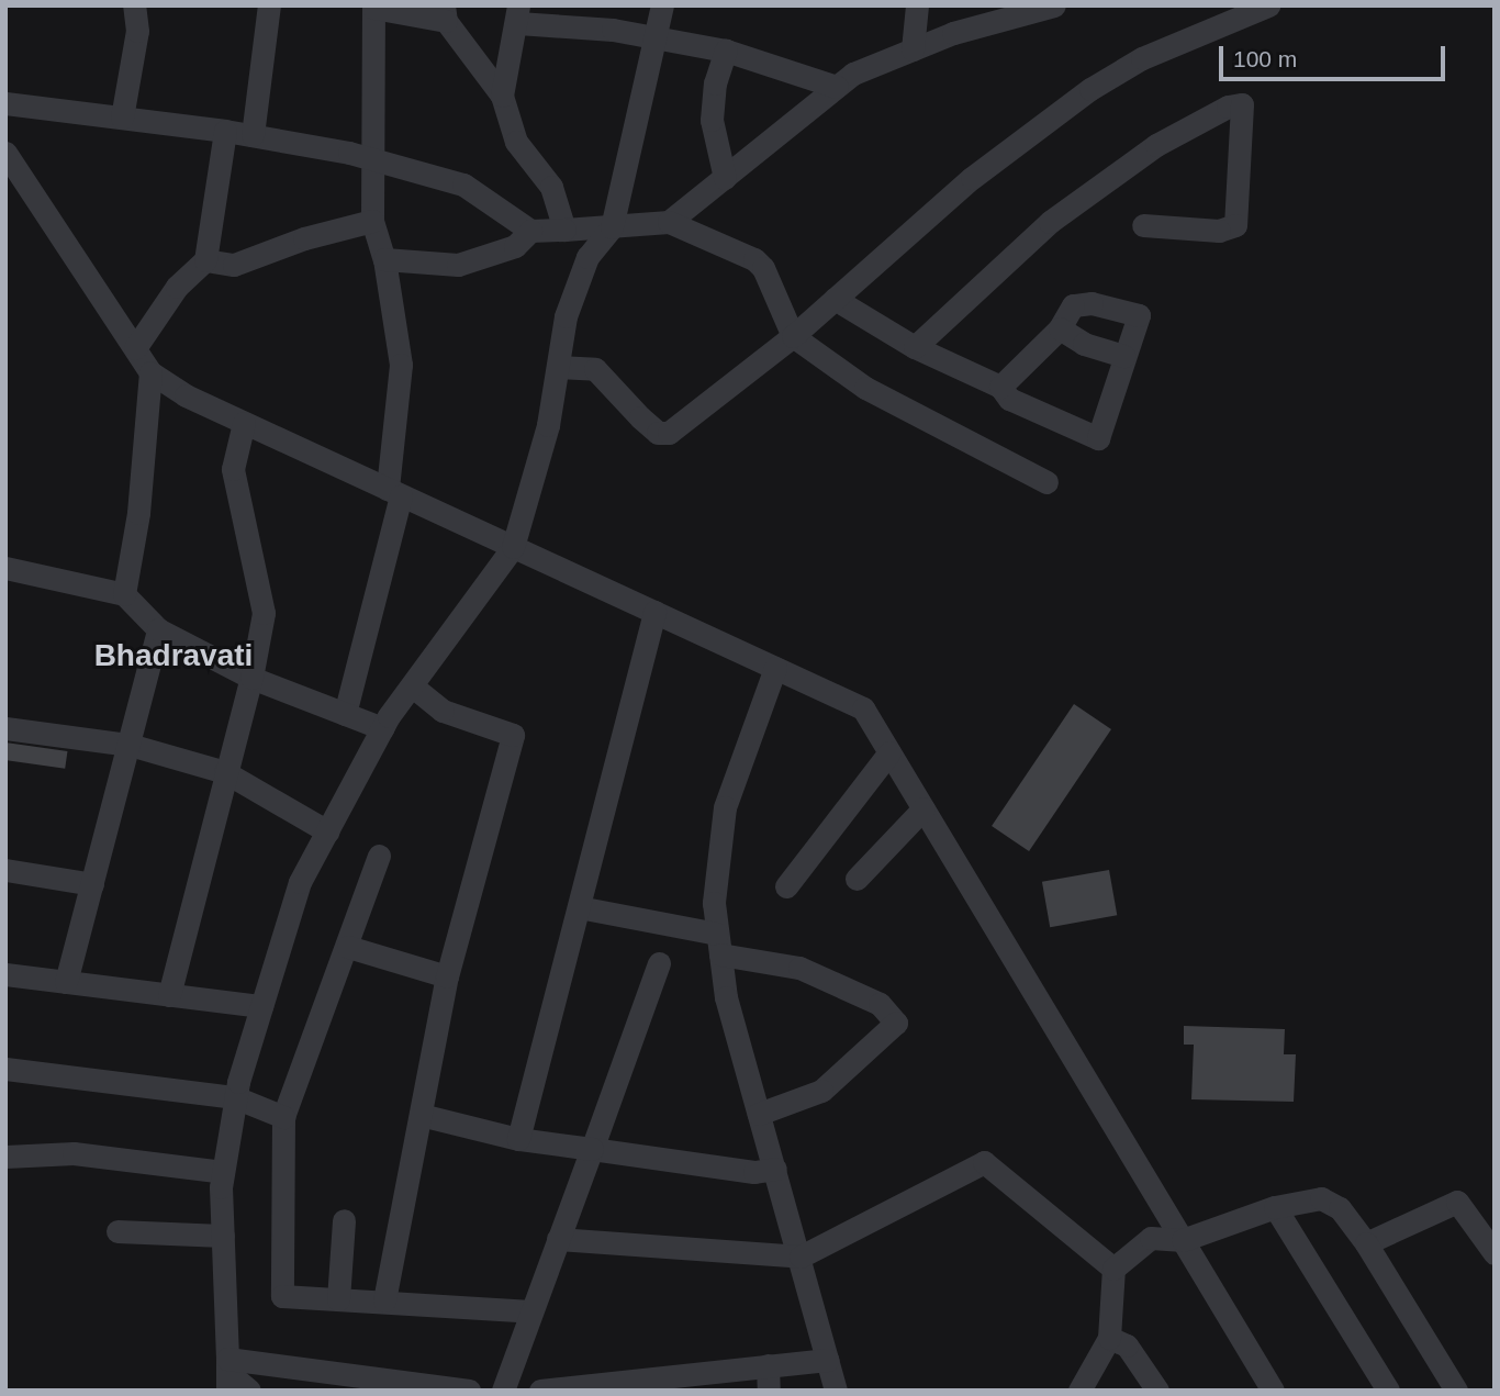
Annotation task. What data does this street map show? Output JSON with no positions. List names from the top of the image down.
{
  "districts": ["Bhadravati"],
  "scale_bar": "100 m"
}
